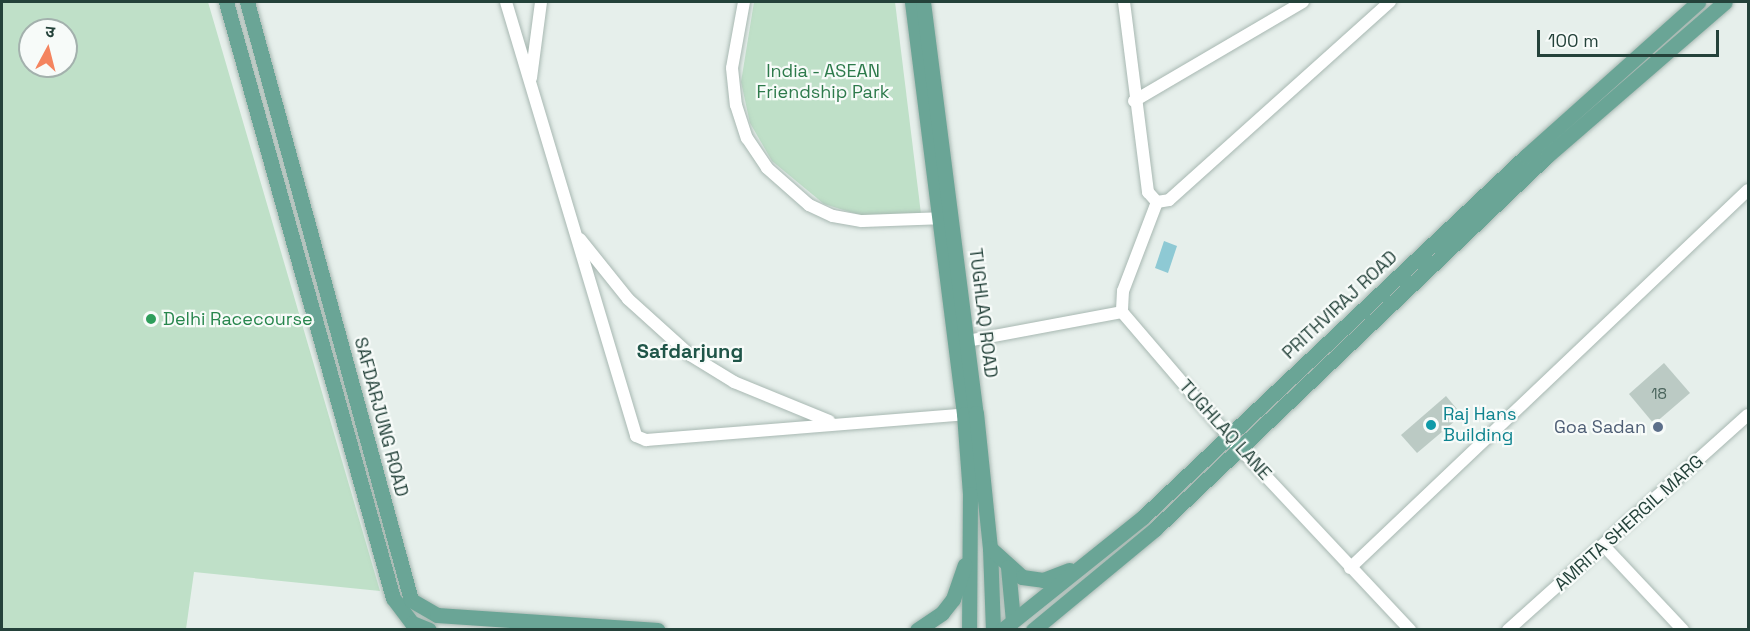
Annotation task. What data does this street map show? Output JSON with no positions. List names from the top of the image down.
{
  "streets": {
    "main road": ["PRITHVIRAJ ROAD", "TUGHLAQ ROAD", "SAFDARJUNG ROAD"],
    "street": ["TUGHLAQ LANE", "AMRITA SHERGIL MARG"]
  },
  "crossings": [
    ["PRITHVIRAJ ROAD", "TUGHLAQ LANE"]
  ],
  "districts": ["Safdarjung"],
  "parks": ["India - ASEAN Friendship Park"],
  "places": ["Delhi Racecourse", "Raj Hans Building", "Goa Sadan"],
  "house_numbers": ["18"],
  "scale_bar": "100 m",
  "north": "top"
}
